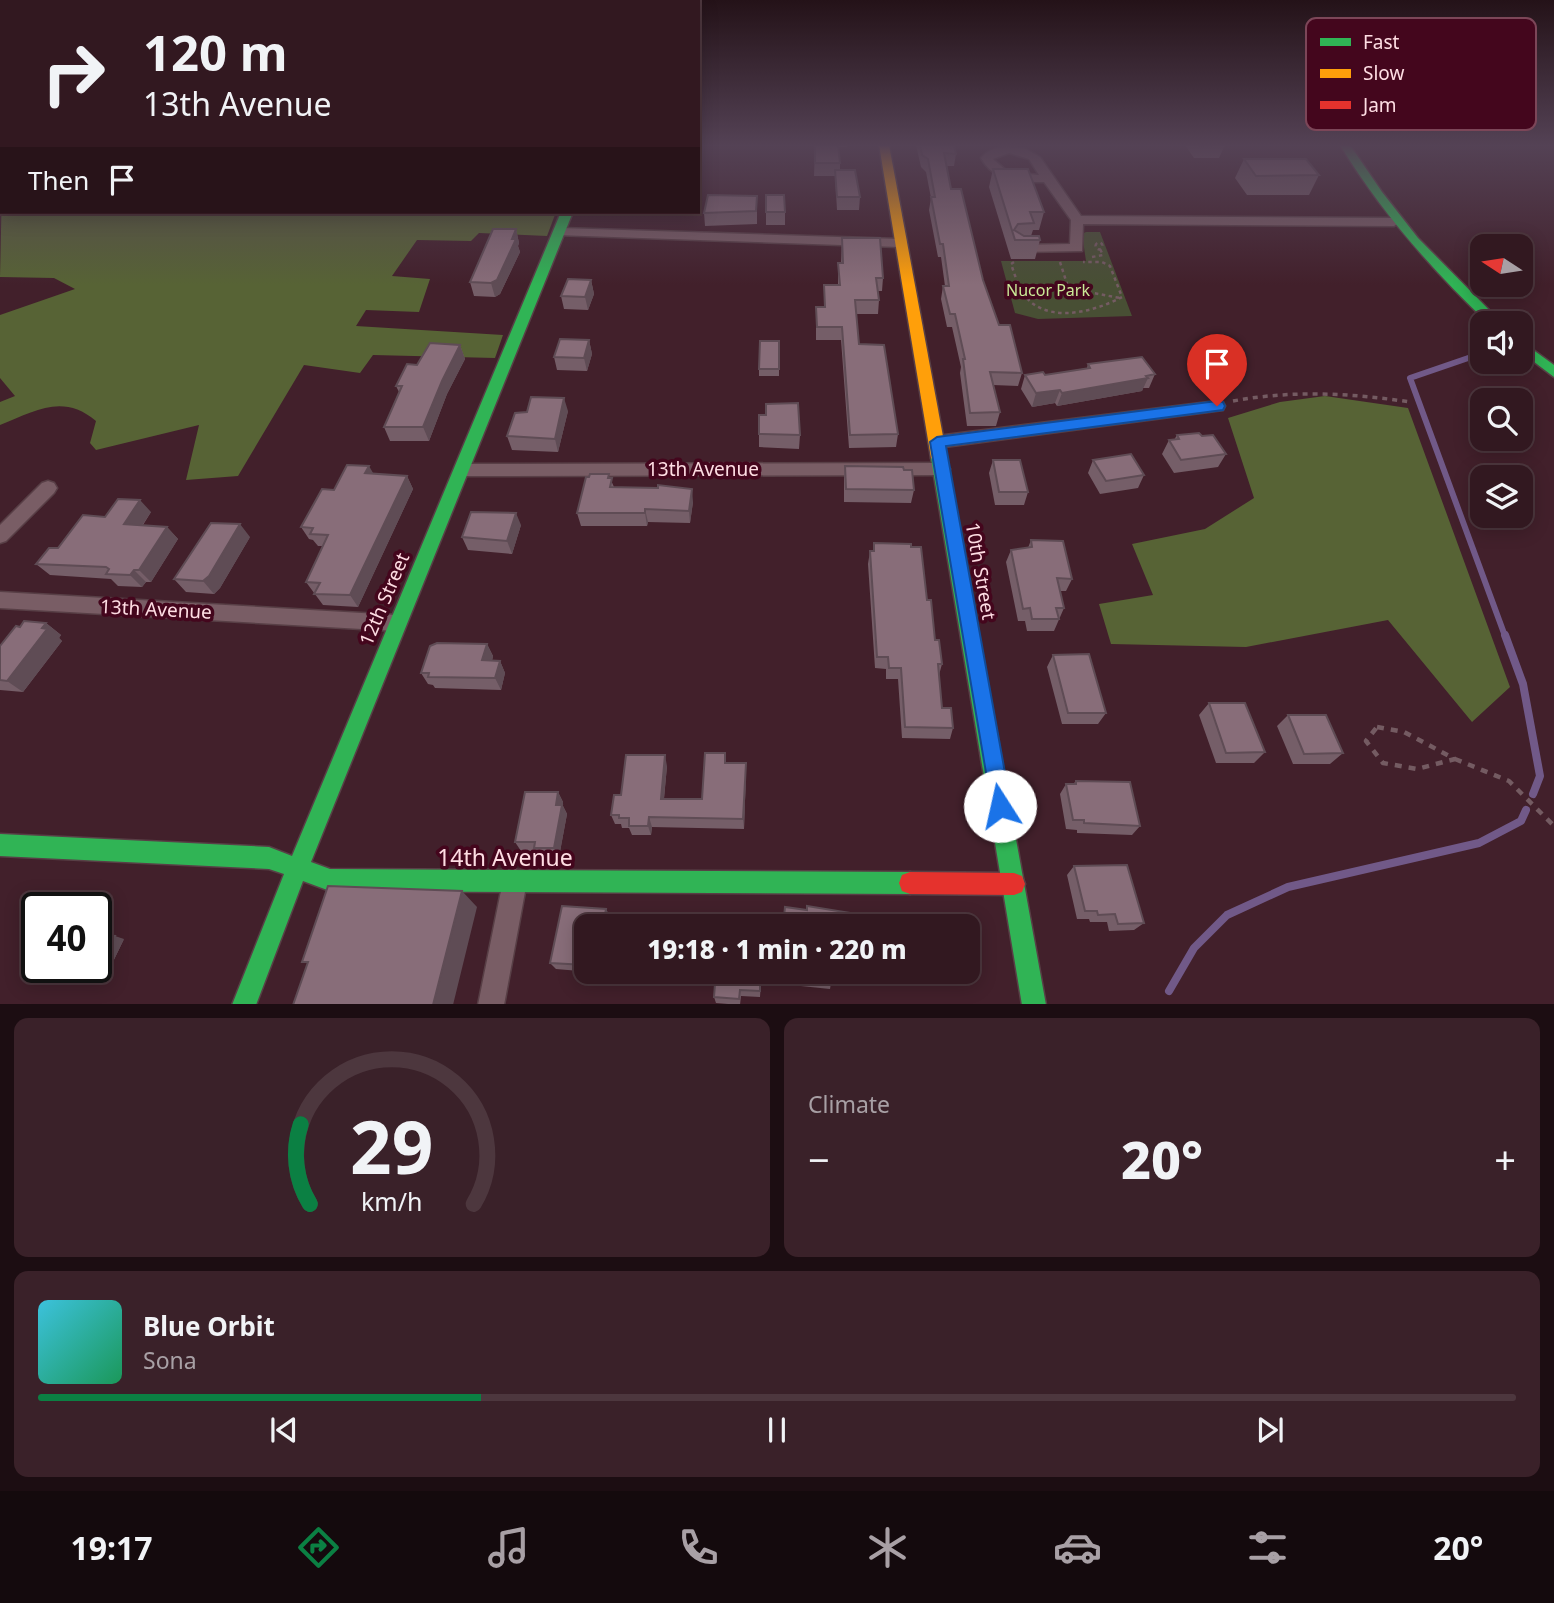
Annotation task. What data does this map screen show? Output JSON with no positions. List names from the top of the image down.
{
  "streets": {
    "street": [
      "13th Avenue",
      "10th Street",
      "12th Street",
      "14th Avenue"
    ]
  },
  "crossings": [
    ["13th Avenue", "10th Street"],
    ["13th Avenue", "12th Street"],
    ["10th Street", "14th Avenue"],
    ["12th Street", "14th Avenue"]
  ],
  "parks": ["Nucor Park"],
  "legend": ["Fast", "Slow", "Jam"],
  "north": "left",
  "page": {
    "turn": ["120 m", "13th Avenue"],
    "then": "Then",
    "limit": "40",
    "trip": "19:18 · 1 min · 220 m",
    "tile": "Climate",
    "heat": ["−", "20°", "+"],
    "song": ["Blue Orbit", "Sona"],
    "tabs": ["19:17", "20°"],
    "gauge": ["29", "km/h"]
  }
}
